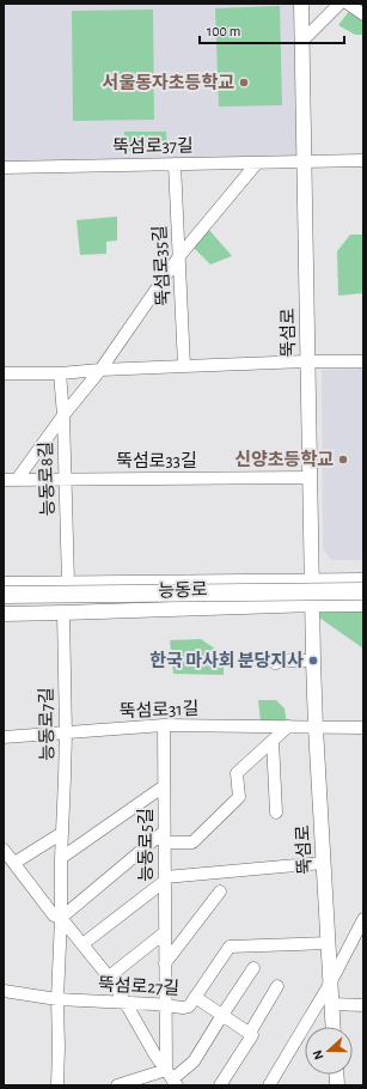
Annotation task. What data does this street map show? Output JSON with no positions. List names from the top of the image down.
{
  "streets": {
    "main road": ["뚝섬로", "능동로"],
    "street": [
      "뚝섬로37길",
      "뚝섬로35길",
      "뚝섬로33길",
      "능동로8길",
      "뚝섬로31길",
      "능동로7길",
      "능동로5길",
      "뚝섬로27길"
    ]
  },
  "crossings": [
    ["뚝섬로37길", "뚝섬로35길"],
    ["뚝섬로37길", "뚝섬로"],
    ["뚝섬로", "뚝섬로33길"],
    ["뚝섬로", "능동로"],
    ["뚝섬로", "뚝섬로31길"],
    ["뚝섬로", "뚝섬로27길"],
    ["뚝섬로33길", "능동로8길"],
    ["능동로8길", "능동로"],
    ["능동로", "능동로7길"],
    ["뚝섬로31길", "능동로7길"],
    ["뚝섬로31길", "능동로5길"],
    ["능동로7길", "뚝섬로27길"],
    ["능동로5길", "뚝섬로27길"]
  ],
  "places": ["서울동자초등학교", "신양초등학교", "한국 마사회 분당지사"],
  "scale_bar": "100 m",
  "north": "left"
}
